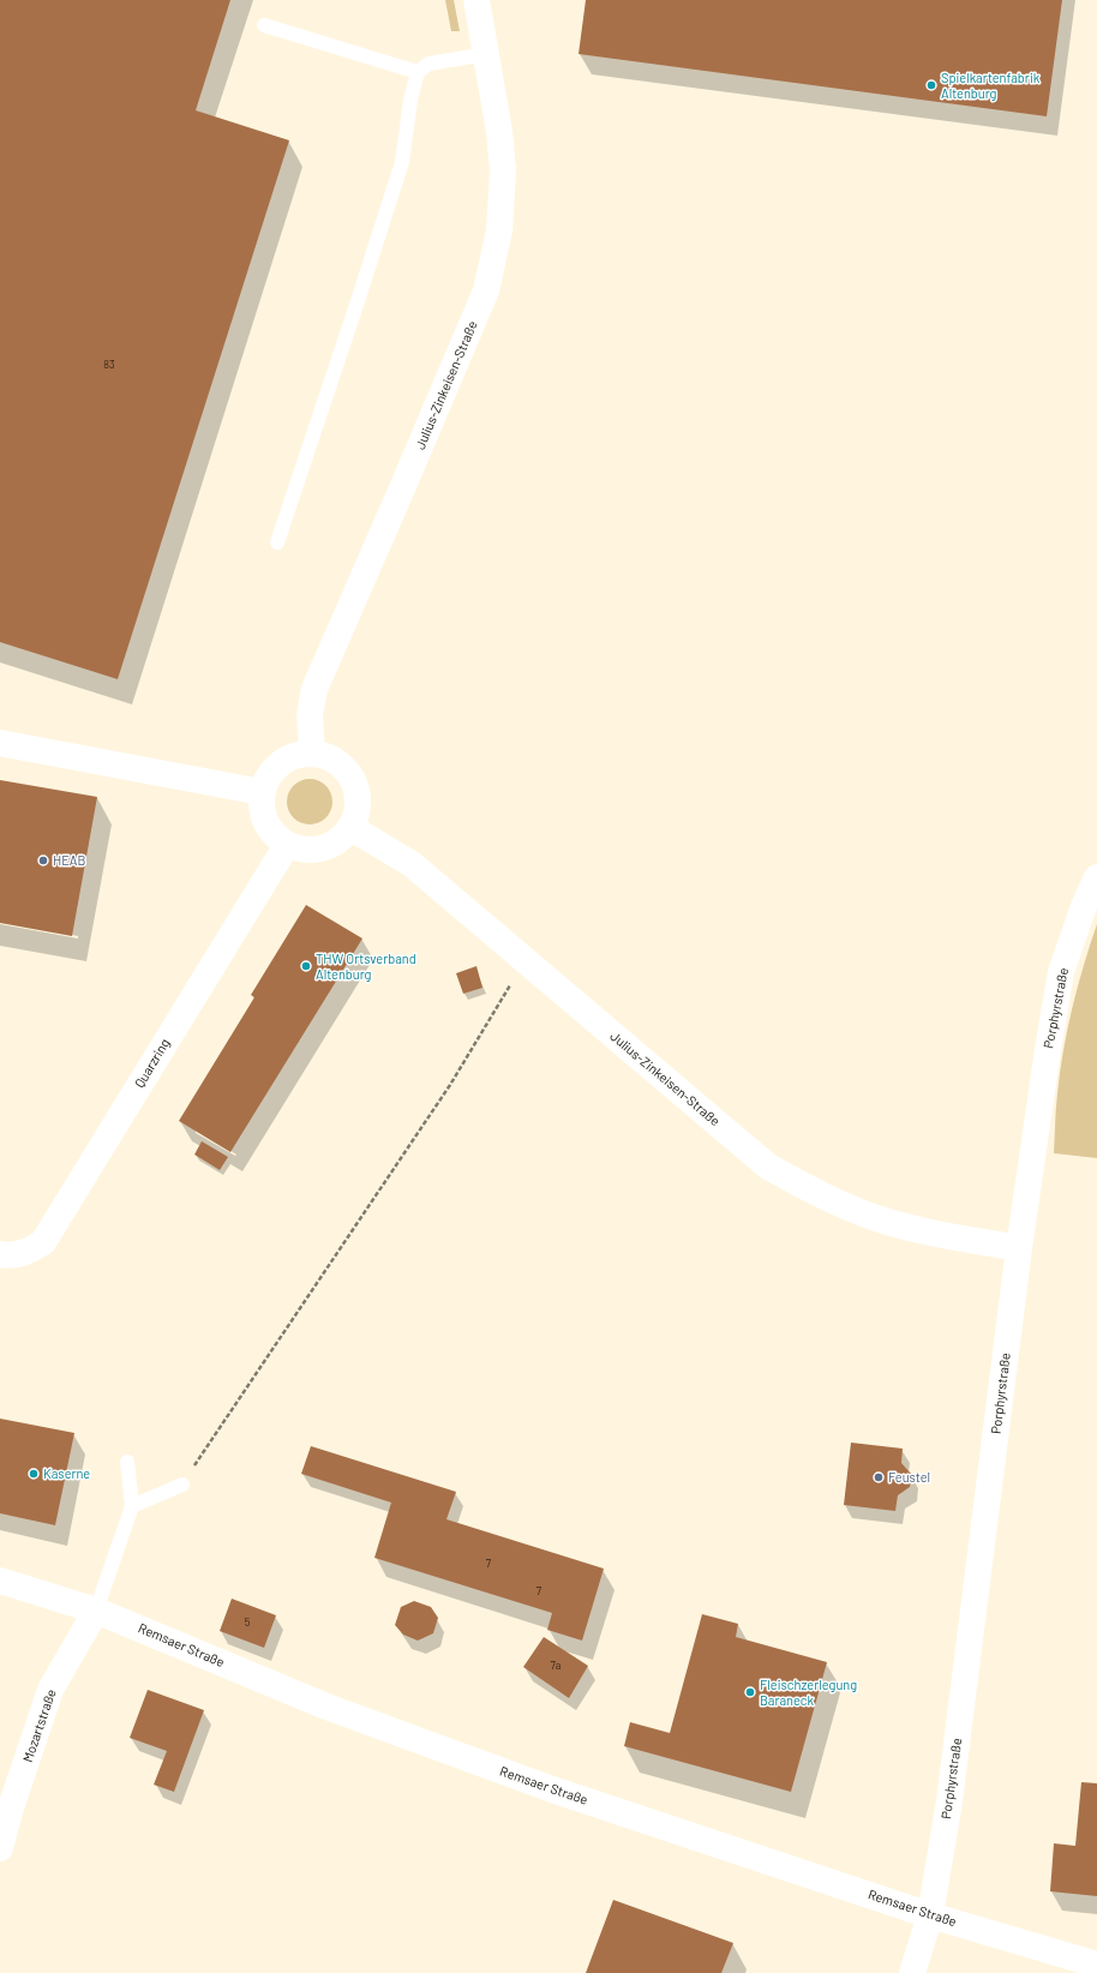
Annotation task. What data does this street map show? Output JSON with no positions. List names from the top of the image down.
{
  "streets": {
    "street": [
      "Julius-Zinkeisen-Straße",
      "Porphyrstraße",
      "Quarzring",
      "Remsaer Straße",
      "Mozartstraße"
    ]
  },
  "crossings": [
    ["Julius-Zinkeisen-Straße", "Porphyrstraße"],
    ["Julius-Zinkeisen-Straße", "Quarzring"],
    ["Porphyrstraße", "Remsaer Straße"],
    ["Remsaer Straße", "Mozartstraße"]
  ],
  "places": [
    "Spielkartenfabrik Altenburg",
    "HEAB",
    "THW Ortsverband Altenburg",
    "Kaserne",
    "Feustel",
    "Fleischzerlegung Baraneck"
  ],
  "house_numbers": [
    "83",
    "7",
    "7",
    "5",
    "7a"
  ]
}
